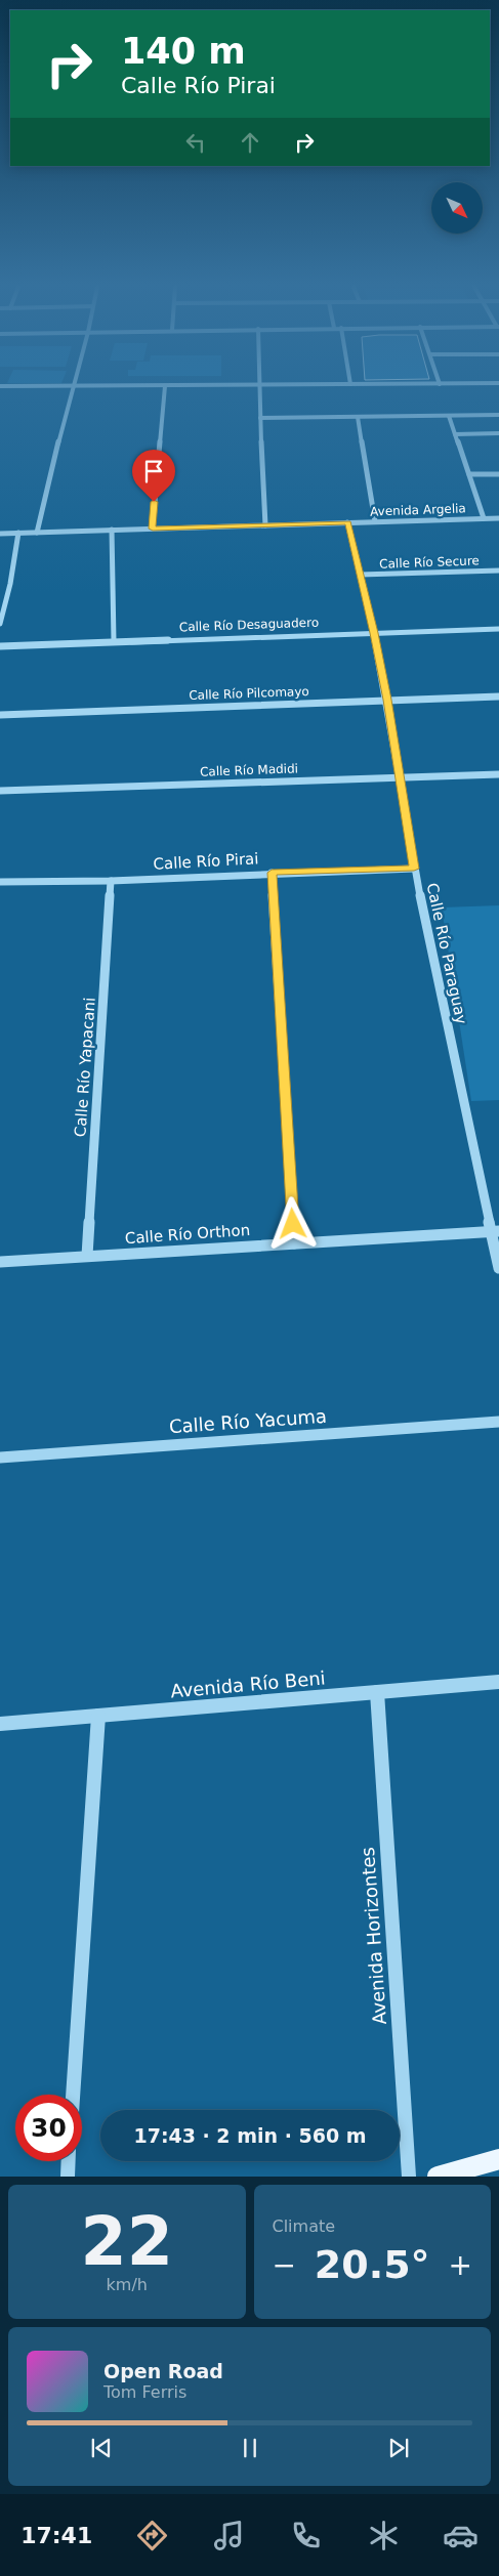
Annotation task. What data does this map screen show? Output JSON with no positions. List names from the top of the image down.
{
  "streets": {
    "street": [
      "Avenida Argelia",
      "Calle Río Secure",
      "Calle Río Desaguadero",
      "Calle Río Pilcomayo",
      "Calle Río Madidi",
      "Calle Río Pirai",
      "Calle Río Paraguay",
      "Calle Río Yapacani",
      "Calle Río Orthon",
      "Calle Río Yacuma",
      "Avenida Río Beni",
      "Avenida Horizontes"
    ]
  },
  "crossings": [
    ["Avenida Argelia", "Calle Río Paraguay"],
    ["Calle Río Secure", "Calle Río Paraguay"],
    ["Calle Río Desaguadero", "Calle Río Paraguay"],
    ["Calle Río Pilcomayo", "Calle Río Paraguay"],
    ["Calle Río Madidi", "Calle Río Paraguay"],
    ["Calle Río Pirai", "Calle Río Paraguay"],
    ["Calle Río Pirai", "Calle Río Yapacani"],
    ["Calle Río Paraguay", "Calle Río Orthon"],
    ["Calle Río Yapacani", "Calle Río Orthon"],
    ["Avenida Río Beni", "Avenida Horizontes"]
  ],
  "north": "bottom right",
  "page": {
    "turn": ["140 m", "Calle Río Pirai"],
    "limit": "30",
    "trip": "17:43 · 2 min · 560 m",
    "tile": [
      ["22", "km/h"],
      "Climate"
    ],
    "heat": ["−", "20.5°", "+"],
    "song": ["Open Road", "Tom Ferris"],
    "tabs": "17:41"
  }
}
